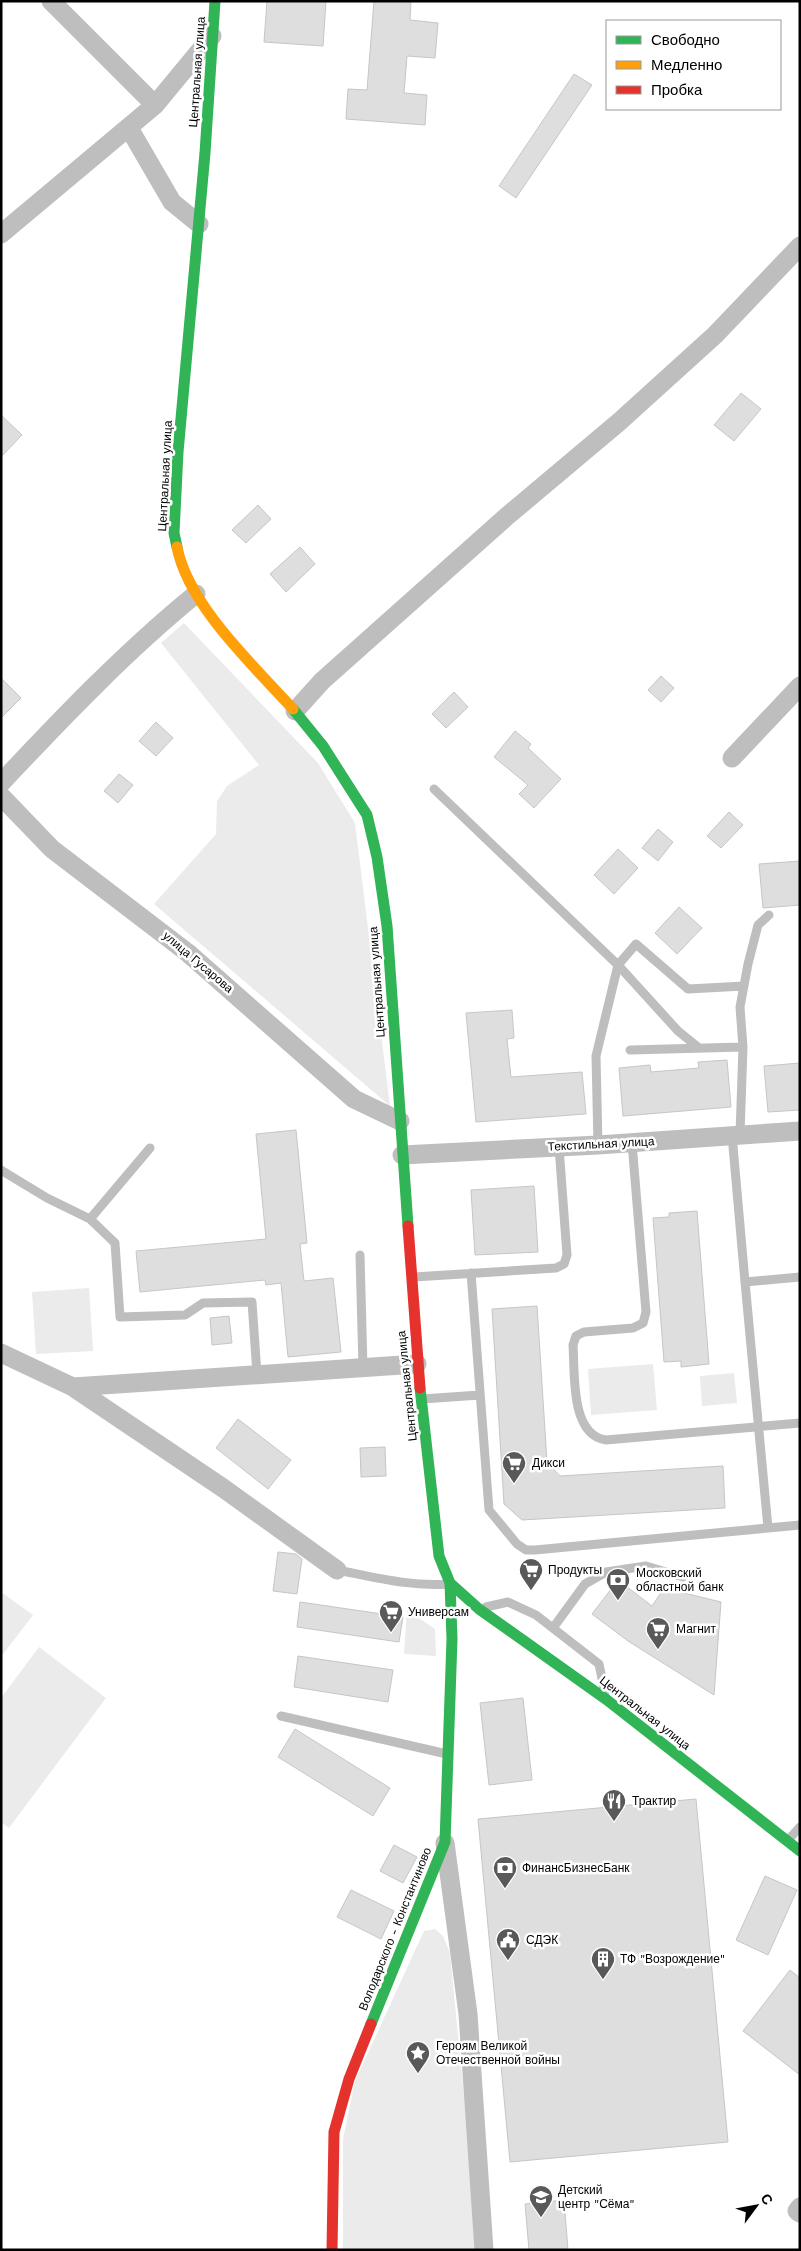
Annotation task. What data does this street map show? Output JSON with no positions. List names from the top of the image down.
{
  "streets": {
    "main road": ["Центральная улица", "Володарского - Константиново"],
    "street": ["улица Гусарова", "Текстильная улица"]
  },
  "crossings": [
    ["Центральная улица", "улица Гусарова"],
    ["Центральная улица", "Текстильная улица"],
    ["Центральная улица", "Володарского - Константиново"]
  ],
  "places": {
    "supermarket": [
      "Дикси",
      "Продукты",
      "Универсам",
      "Магнит"
    ],
    "bank": ["Московский областной банк", "ФинансБизнесБанк"],
    "restaurant": ["Трактир"],
    "public building": ["СДЭК"],
    "building": ["ТФ \"Возрождение\""],
    "place": ["Героям Великой Отечественной войны"],
    "school or university": ["Детский центр \"Сёма\""]
  },
  "legend": ["Свободно", "Медленно", "Пробка"],
  "north": "top right"
}
